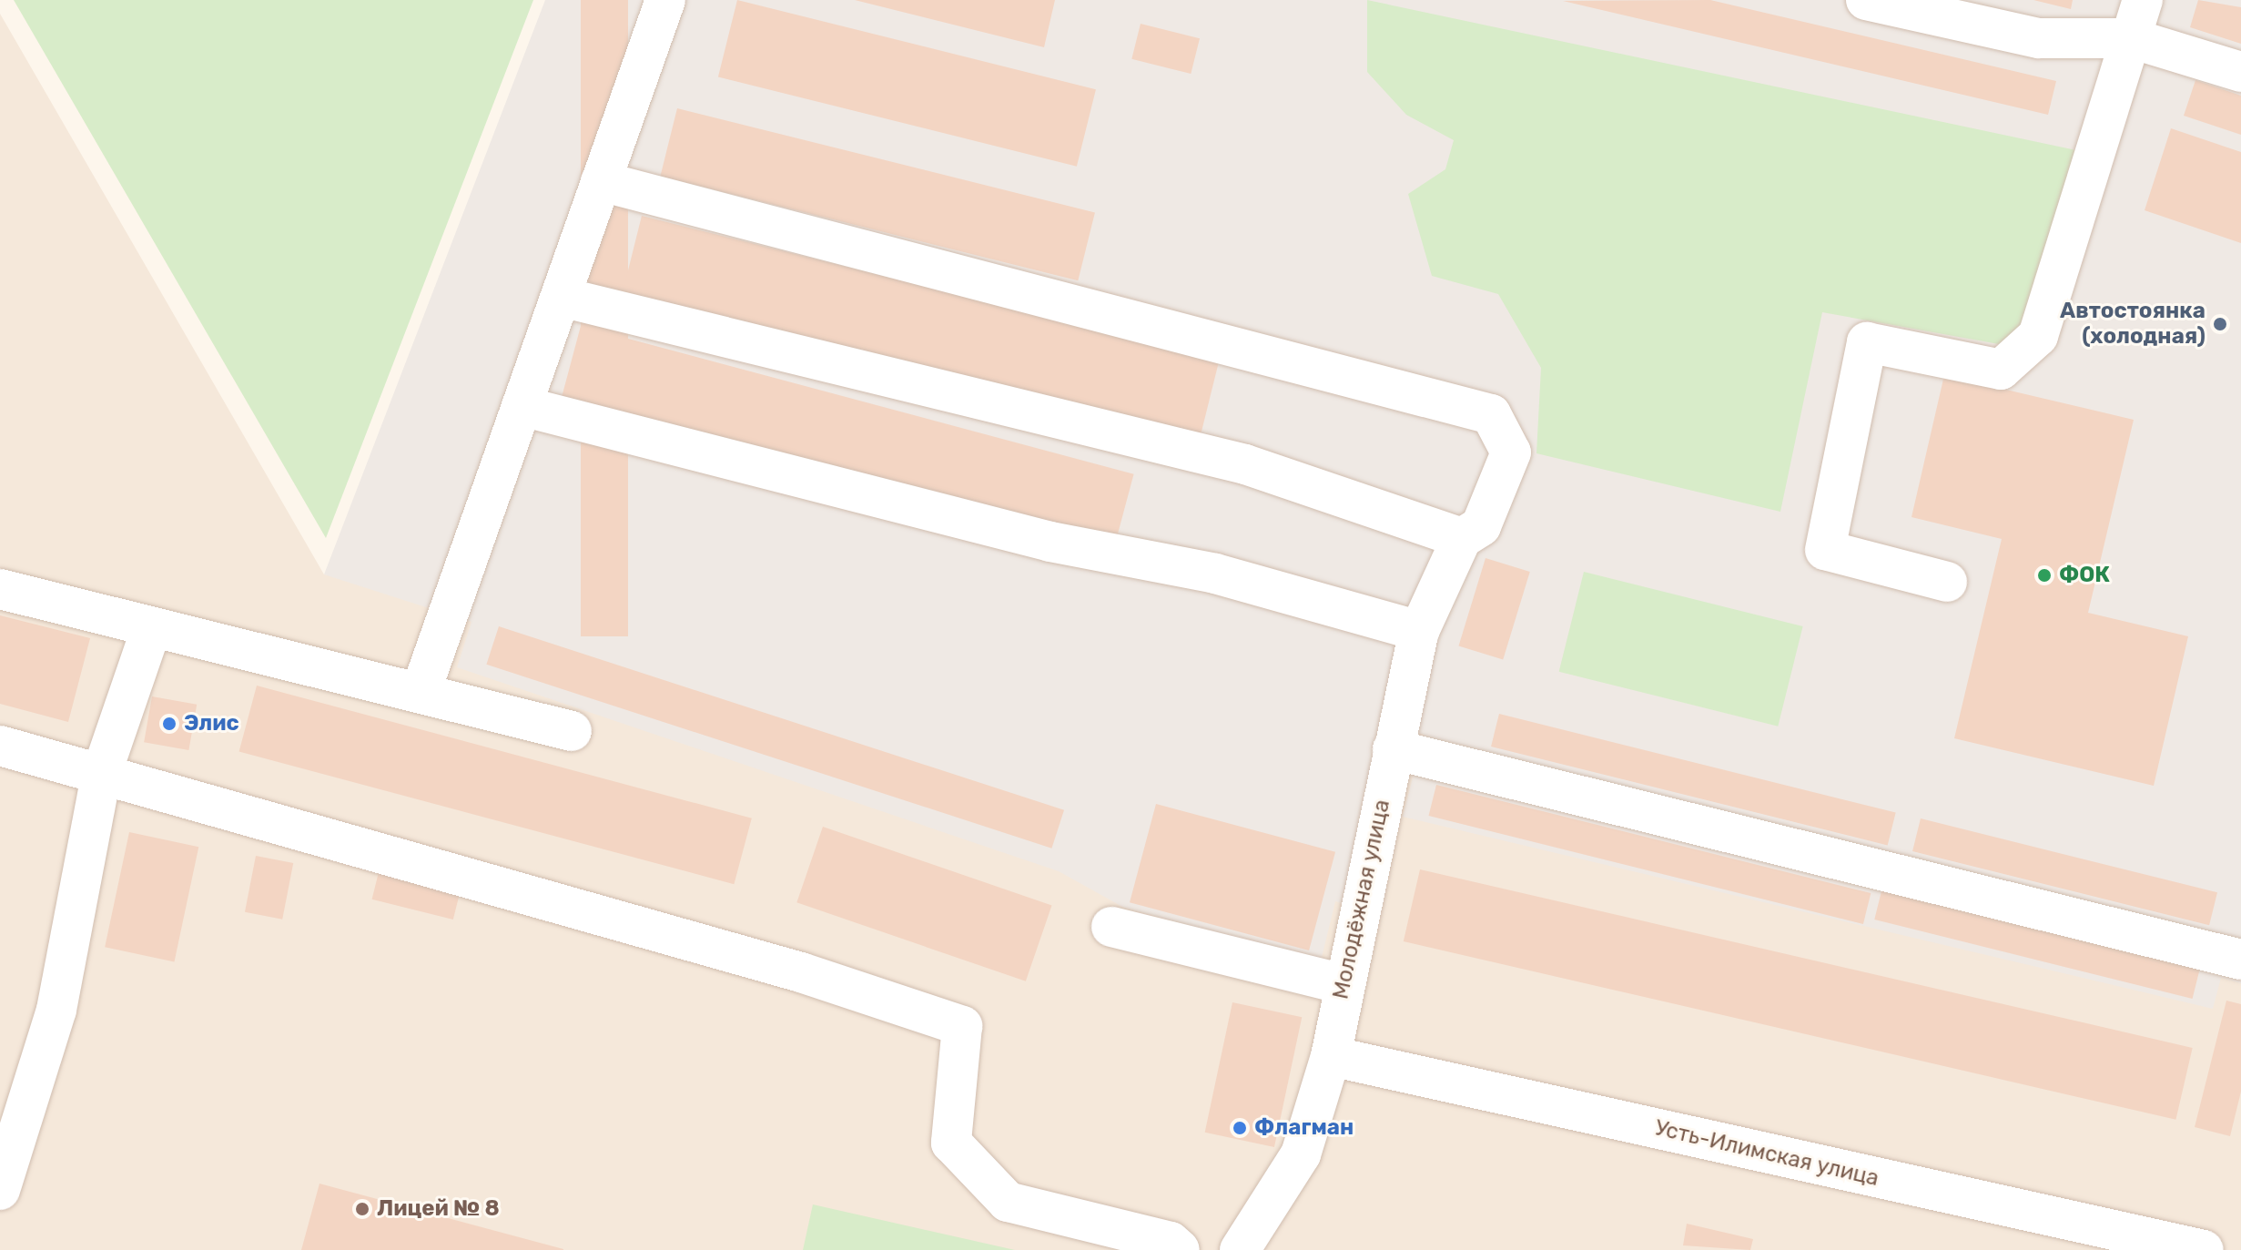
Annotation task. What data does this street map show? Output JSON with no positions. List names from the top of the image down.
{
  "streets": {
    "street": ["Молодёжная улица", "Усть-Илимская улица"]
  },
  "crossings": [
    ["Молодёжная улица", "Усть-Илимская улица"]
  ],
  "places": [
    "Автостоянка (холодная)",
    "ФОК",
    "Элис",
    "Флагман",
    "Лицей № 8"
  ]
}
